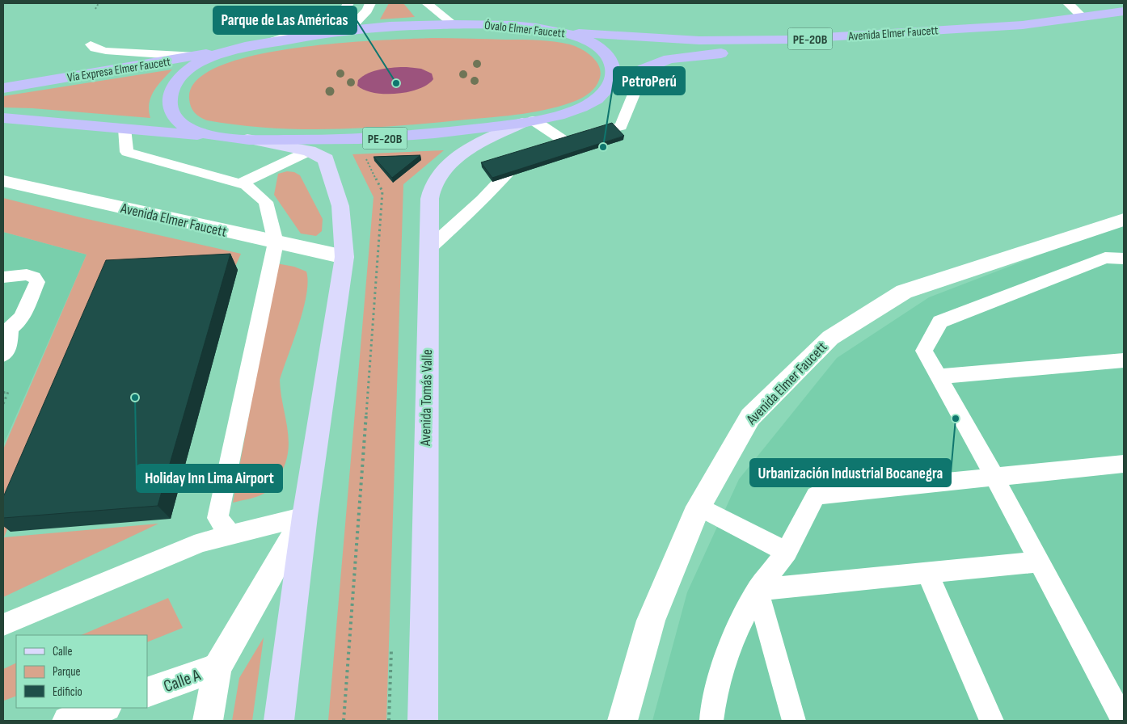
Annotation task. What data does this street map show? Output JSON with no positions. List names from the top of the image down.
{
  "streets": {
    "highway": [
      "Óvalo Elmer Faucett",
      "Avenida Elmer Faucett",
      "PE-20B",
      "Vía Expresa Elmer Faucett"
    ],
    "main road": ["Avenida Tomás Valle"],
    "street": ["Calle A"]
  },
  "crossings": [
    ["Óvalo Elmer Faucett", "Avenida Elmer Faucett"],
    ["Óvalo Elmer Faucett", "PE-20B"],
    ["Óvalo Elmer Faucett", "Vía Expresa Elmer Faucett"],
    ["Óvalo Elmer Faucett", "Avenida Tomás Valle"]
  ],
  "places": [
    "Parque de Las Américas",
    "PetroPerú",
    "Holiday Inn Lima Airport",
    "Urbanización Industrial Bocanegra"
  ],
  "legend": ["Calle", "Parque", "Edificio"]
}
